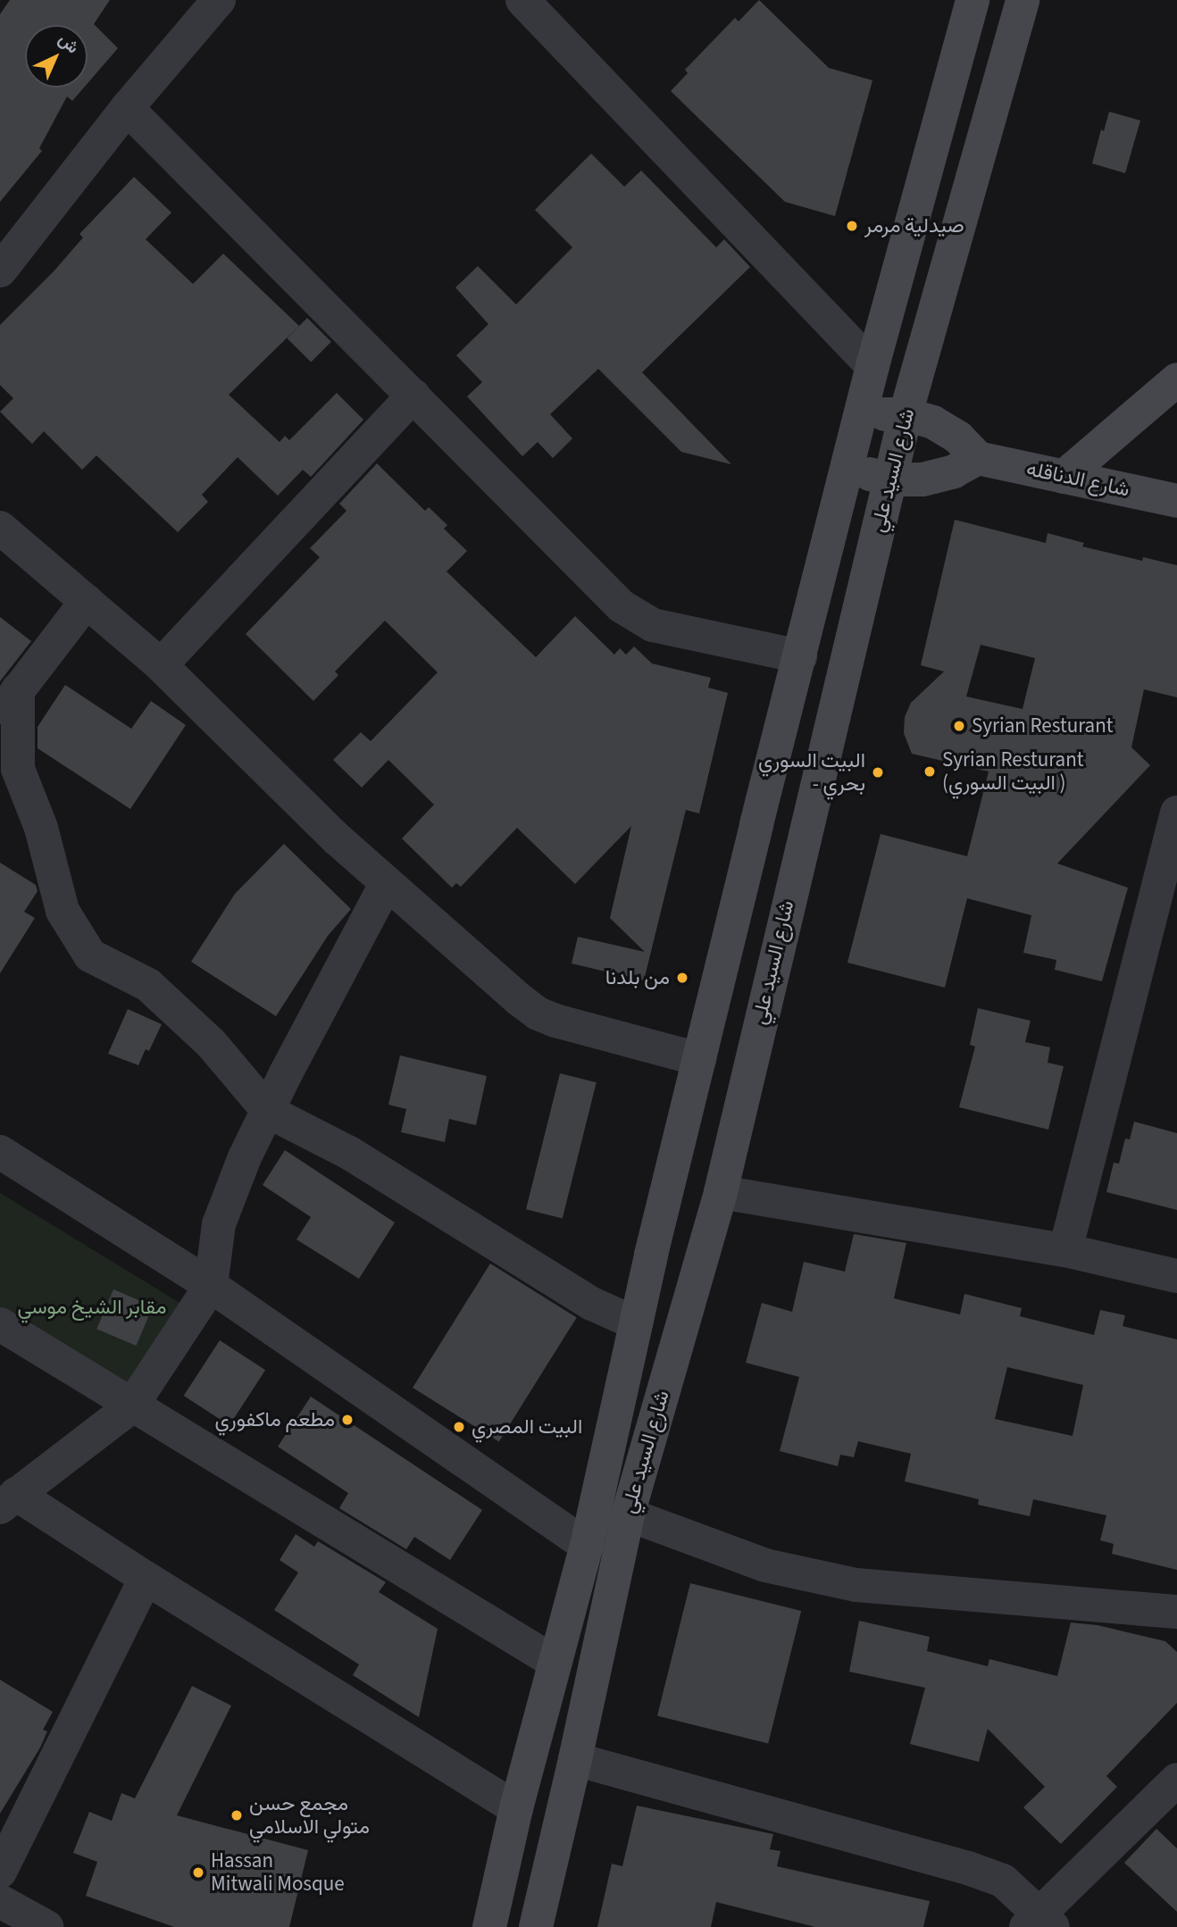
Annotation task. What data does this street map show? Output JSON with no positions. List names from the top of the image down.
{
  "streets": {
    "main road": ["شارع السيد علي", "شارع الدناقله"]
  },
  "parks": ["مقابر الشيخ موسي"],
  "places": [
    "صيدلية مرمر",
    "Syrian Resturant",
    "Syrian Resturant (البيت السوري )",
    "البيت السوري - بحري",
    "من بلدنا",
    "مطعم ماكفوري",
    "البيت المصري",
    "مجمع حسن متولي الاسلامي",
    "Hassan Mitwali Mosque"
  ],
  "north": "top right"
}
